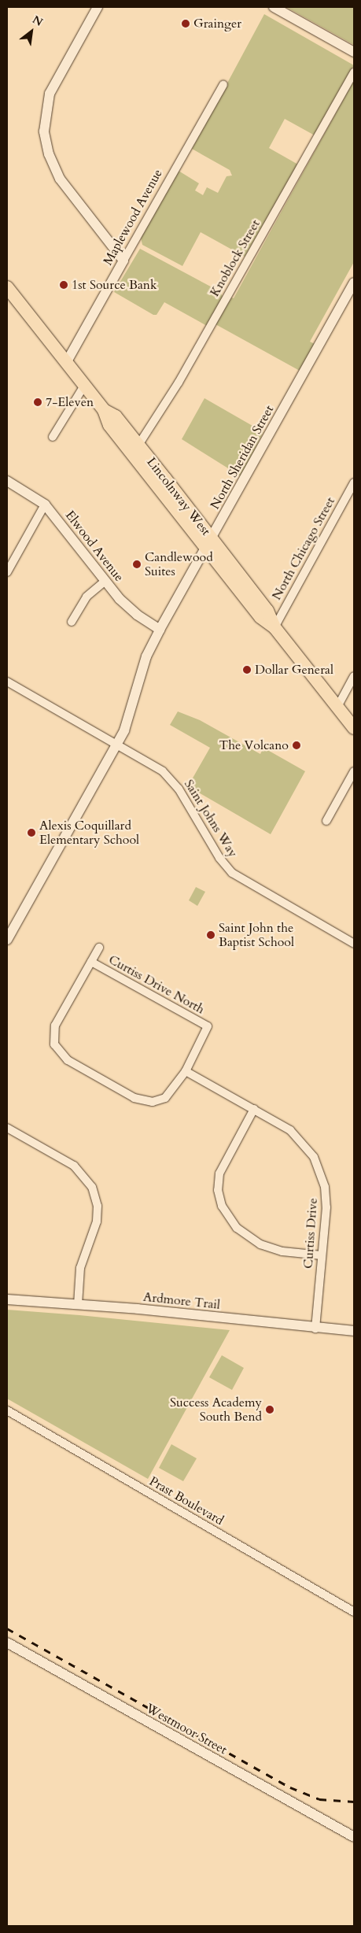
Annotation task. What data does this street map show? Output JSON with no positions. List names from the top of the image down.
{
  "streets": {
    "main road": ["Lincolnway West"],
    "street": [
      "Maplewood Avenue",
      "Knoblock Street",
      "North Sheridan Street",
      "Elwood Avenue",
      "North Chicago Street",
      "Saint Johns Way",
      "Curtiss Drive North",
      "Curtiss Drive",
      "Ardmore Trail",
      "Prast Boulevard",
      "Westmoor Street"
    ]
  },
  "crossings": [
    ["Maplewood Avenue", "Lincolnway West"],
    ["Knoblock Street", "Lincolnway West"],
    ["North Sheridan Street", "Lincolnway West"],
    ["North Sheridan Street", "Elwood Avenue"],
    ["North Sheridan Street", "Saint Johns Way"],
    ["Lincolnway West", "North Chicago Street"],
    ["Curtiss Drive North", "Curtiss Drive"],
    ["Curtiss Drive", "Ardmore Trail"]
  ],
  "places": [
    "Grainger",
    "1st Source Bank",
    "7-Eleven",
    "Candlewood Suites",
    "Dollar General",
    "The Volcano",
    "Alexis Coquillard Elementary School",
    "Saint John the Baptist School",
    "Success Academy South Bend"
  ],
  "north": "top right"
}
